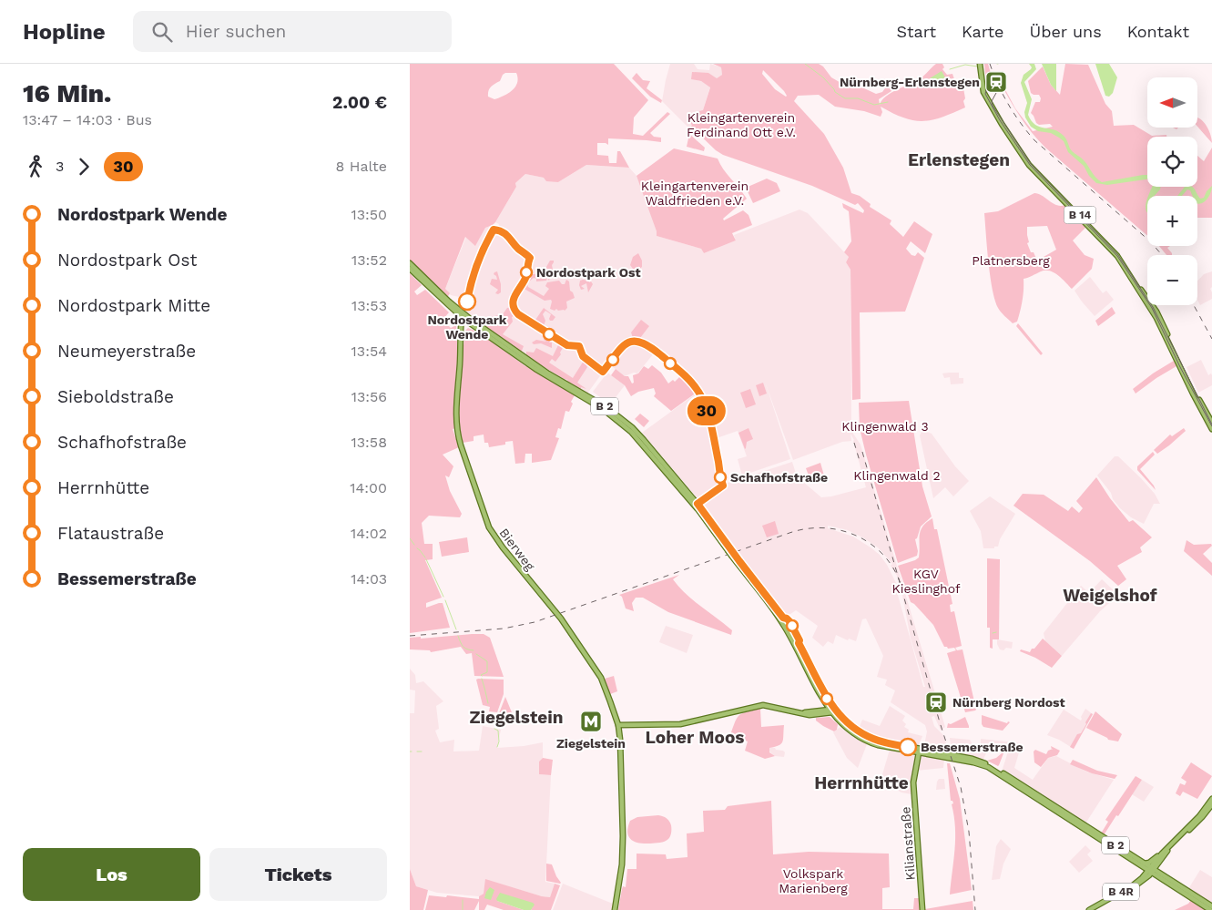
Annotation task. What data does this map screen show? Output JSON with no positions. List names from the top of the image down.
{
  "streets": {
    "main road": [
      "B 14",
      "B 2",
      "Bierweg",
      "Kilianstraße",
      "B 4R"
    ]
  },
  "crossings": [
    ["B 2", "Bierweg"],
    ["B 2", "Kilianstraße"],
    ["B 2", "B 4R"]
  ],
  "districts": [
    "Erlenstegen",
    "Weigelshof",
    "Ziegelstein",
    "Loher Moos",
    "Herrnhütte"
  ],
  "parks": [
    "Kleingartenverein Ferdinand Ott e.V.",
    "Kleingartenverein Waldfrieden e.V.",
    "Platnersberg",
    "Klingenwald 3",
    "Klingenwald 2",
    "KGV Kieslinghof",
    "Volkspark Marienberg"
  ],
  "places": {
    "station": ["Nürnberg-Erlenstegen", "Nürnberg Nordost"],
    "other": [
      "Nordostpark Ost",
      "Nordostpark Wende",
      "Schafhofstraße",
      "Bessemerstraße"
    ],
    "metro station": ["Ziegelstein"]
  },
  "lines": ["bus line 30"],
  "north": "left",
  "page": {
    "header": "Hopline",
    "search": "Hier suchen",
    "nav": [
      "Start",
      "Karte",
      "Über uns",
      "Kontakt"
    ],
    "heading": ["16 Min.", "13:47 – 14:03 · Bus", "2.00 €"],
    "on_map": "30",
    "map_buttons": ["+", "−"],
    "legs": ["3", "30", "8 Halte"],
    "list": [
      {
        "name": "Nordostpark Wende",
        "value": "13:50"
      },
      {
        "name": "Nordostpark Ost",
        "value": "13:52"
      },
      {
        "name": "Nordostpark Mitte",
        "value": "13:53"
      },
      {
        "name": "Neumeyerstraße",
        "value": "13:54"
      },
      {
        "name": "Sieboldstraße",
        "value": "13:56"
      },
      {
        "name": "Schafhofstraße",
        "value": "13:58"
      },
      {
        "name": "Herrnhütte",
        "value": "14:00"
      },
      {
        "name": "Flataustraße",
        "value": "14:02"
      },
      {
        "name": "Bessemerstraße",
        "value": "14:03"
      }
    ],
    "buttons": ["Los", "Tickets"]
  }
}
